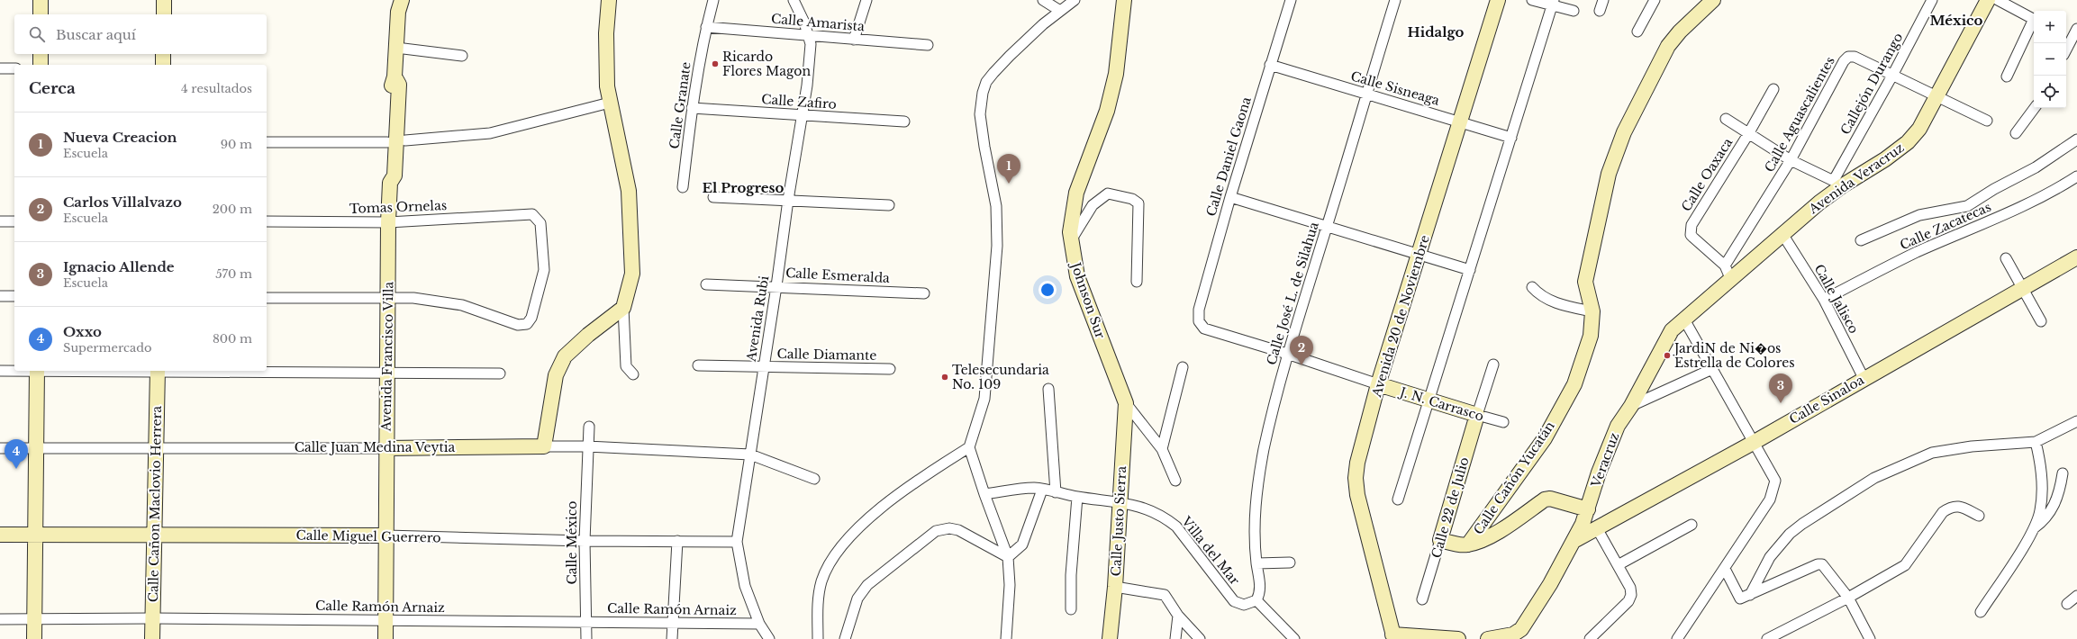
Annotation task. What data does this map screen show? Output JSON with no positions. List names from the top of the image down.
{
  "streets": {
    "street": [
      "Calle Amarista",
      "Callejón Durango",
      "Calle Sisneaga",
      "Calle Zafiro",
      "Calle Granate",
      "Calle Aguascalientes",
      "Calle Daniel Gaona",
      "Calle Oaxaca",
      "Avenida Veracruz",
      "Tomas Ornelas",
      "Calle Zacatecas",
      "Calle Esmeralda",
      "Calle José L. de Silahua",
      "Calle Jalisco",
      "Johnson Sur",
      "Avenida 20 de Noviembre",
      "Avenida Rubi",
      "Calle Diamante",
      "Avenida Francisco Villa",
      "Calle Sinaloa",
      "J. N. Carrasco",
      "Calle Juan Medina Veytia",
      "Veracruz",
      "Calle Cañón Yucatán",
      "Calle Cañon Maclovio Herrera",
      "Calle 22 de Julio",
      "Calle Justo Sierra",
      "Calle Miguel Guerrero",
      "Calle México",
      "Villa del Mar",
      "Calle Ramón Arnaiz"
    ]
  },
  "crossings": [
    ["Calle Amarista", "Calle Granate"],
    ["Calle Amarista", "Avenida Rubi"],
    ["Callejón Durango", "Calle Aguascalientes"],
    ["Callejón Durango", "Avenida Veracruz"],
    ["Calle Sisneaga", "Calle Daniel Gaona"],
    ["Calle Sisneaga", "Calle José L. de Silahua"],
    ["Calle Sisneaga", "Avenida 20 de Noviembre"],
    ["Calle Zafiro", "Calle Granate"],
    ["Calle Zafiro", "Avenida Rubi"],
    ["Calle Aguascalientes", "Calle Oaxaca"],
    ["Calle Aguascalientes", "Avenida Veracruz"],
    ["Calle Daniel Gaona", "J. N. Carrasco"],
    ["Avenida Veracruz", "Calle Jalisco"],
    ["Avenida Veracruz", "Veracruz"],
    ["Tomas Ornelas", "Avenida Francisco Villa"],
    ["Calle Zacatecas", "Calle Jalisco"],
    ["Calle Esmeralda", "Avenida Rubi"],
    ["Calle José L. de Silahua", "J. N. Carrasco"],
    ["Calle José L. de Silahua", "Villa del Mar"],
    ["Calle Jalisco", "Calle Sinaloa"],
    ["Johnson Sur", "Calle Justo Sierra"],
    ["Avenida 20 de Noviembre", "J. N. Carrasco"],
    ["Avenida Rubi", "Calle Diamante"],
    ["Avenida Rubi", "Calle Juan Medina Veytia"],
    ["Avenida Rubi", "Calle Miguel Guerrero"],
    ["Avenida Rubi", "Calle Ramón Arnaiz"],
    ["Avenida Francisco Villa", "Calle Juan Medina Veytia"],
    ["Avenida Francisco Villa", "Calle Miguel Guerrero"],
    ["Avenida Francisco Villa", "Calle Ramón Arnaiz"],
    ["Calle Sinaloa", "Veracruz"],
    ["J. N. Carrasco", "Calle 22 de Julio"],
    ["Calle Juan Medina Veytia", "Calle Cañon Maclovio Herrera"],
    ["Calle Juan Medina Veytia", "Calle México"],
    ["Calle Cañon Maclovio Herrera", "Calle Miguel Guerrero"],
    ["Calle Cañon Maclovio Herrera", "Calle Ramón Arnaiz"],
    ["Calle Justo Sierra", "Villa del Mar"],
    ["Calle Miguel Guerrero", "Calle México"],
    ["Calle México", "Calle Ramón Arnaiz"]
  ],
  "districts": ["México", "Hidalgo", "El Progreso"],
  "places": ["Ricardo Flores Magon", "JardiN de Ni�os Estrella de Colores", "Telesecundaria No. 109"],
  "page": {
    "map_buttons": ["+", "−"],
    "search": "Buscar aquí",
    "heading": ["Cerca", "4 resultados"],
    "list": [
      {
        "mark": "1",
        "name": "Nueva Creacion",
        "note": "Escuela",
        "value": "90 m"
      },
      {
        "mark": "2",
        "name": "Carlos Villalvazo",
        "note": "Escuela",
        "value": "200 m"
      },
      {
        "mark": "3",
        "name": "Ignacio Allende",
        "note": "Escuela",
        "value": "570 m"
      },
      {
        "mark": "4",
        "name": "Oxxo",
        "note": "Supermercado",
        "value": "800 m"
      }
    ],
    "pins": [
      "1",
      "2",
      "3",
      "4"
    ]
  }
}
